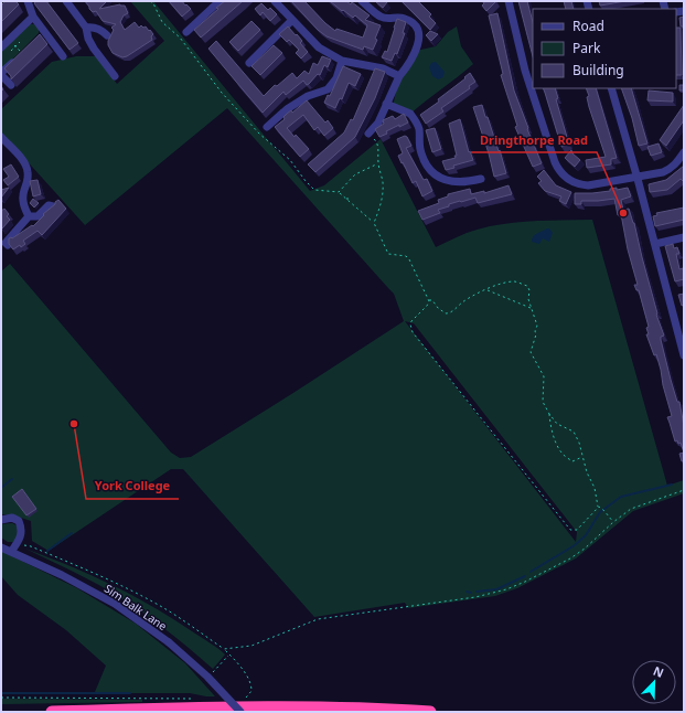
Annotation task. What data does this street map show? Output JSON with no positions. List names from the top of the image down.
{
  "streets": {
    "street": ["Sim Balk Lane"]
  },
  "places": ["Dringthorpe Road", "York College"],
  "legend": ["Road", "Park", "Building"],
  "north": "top right"
}
